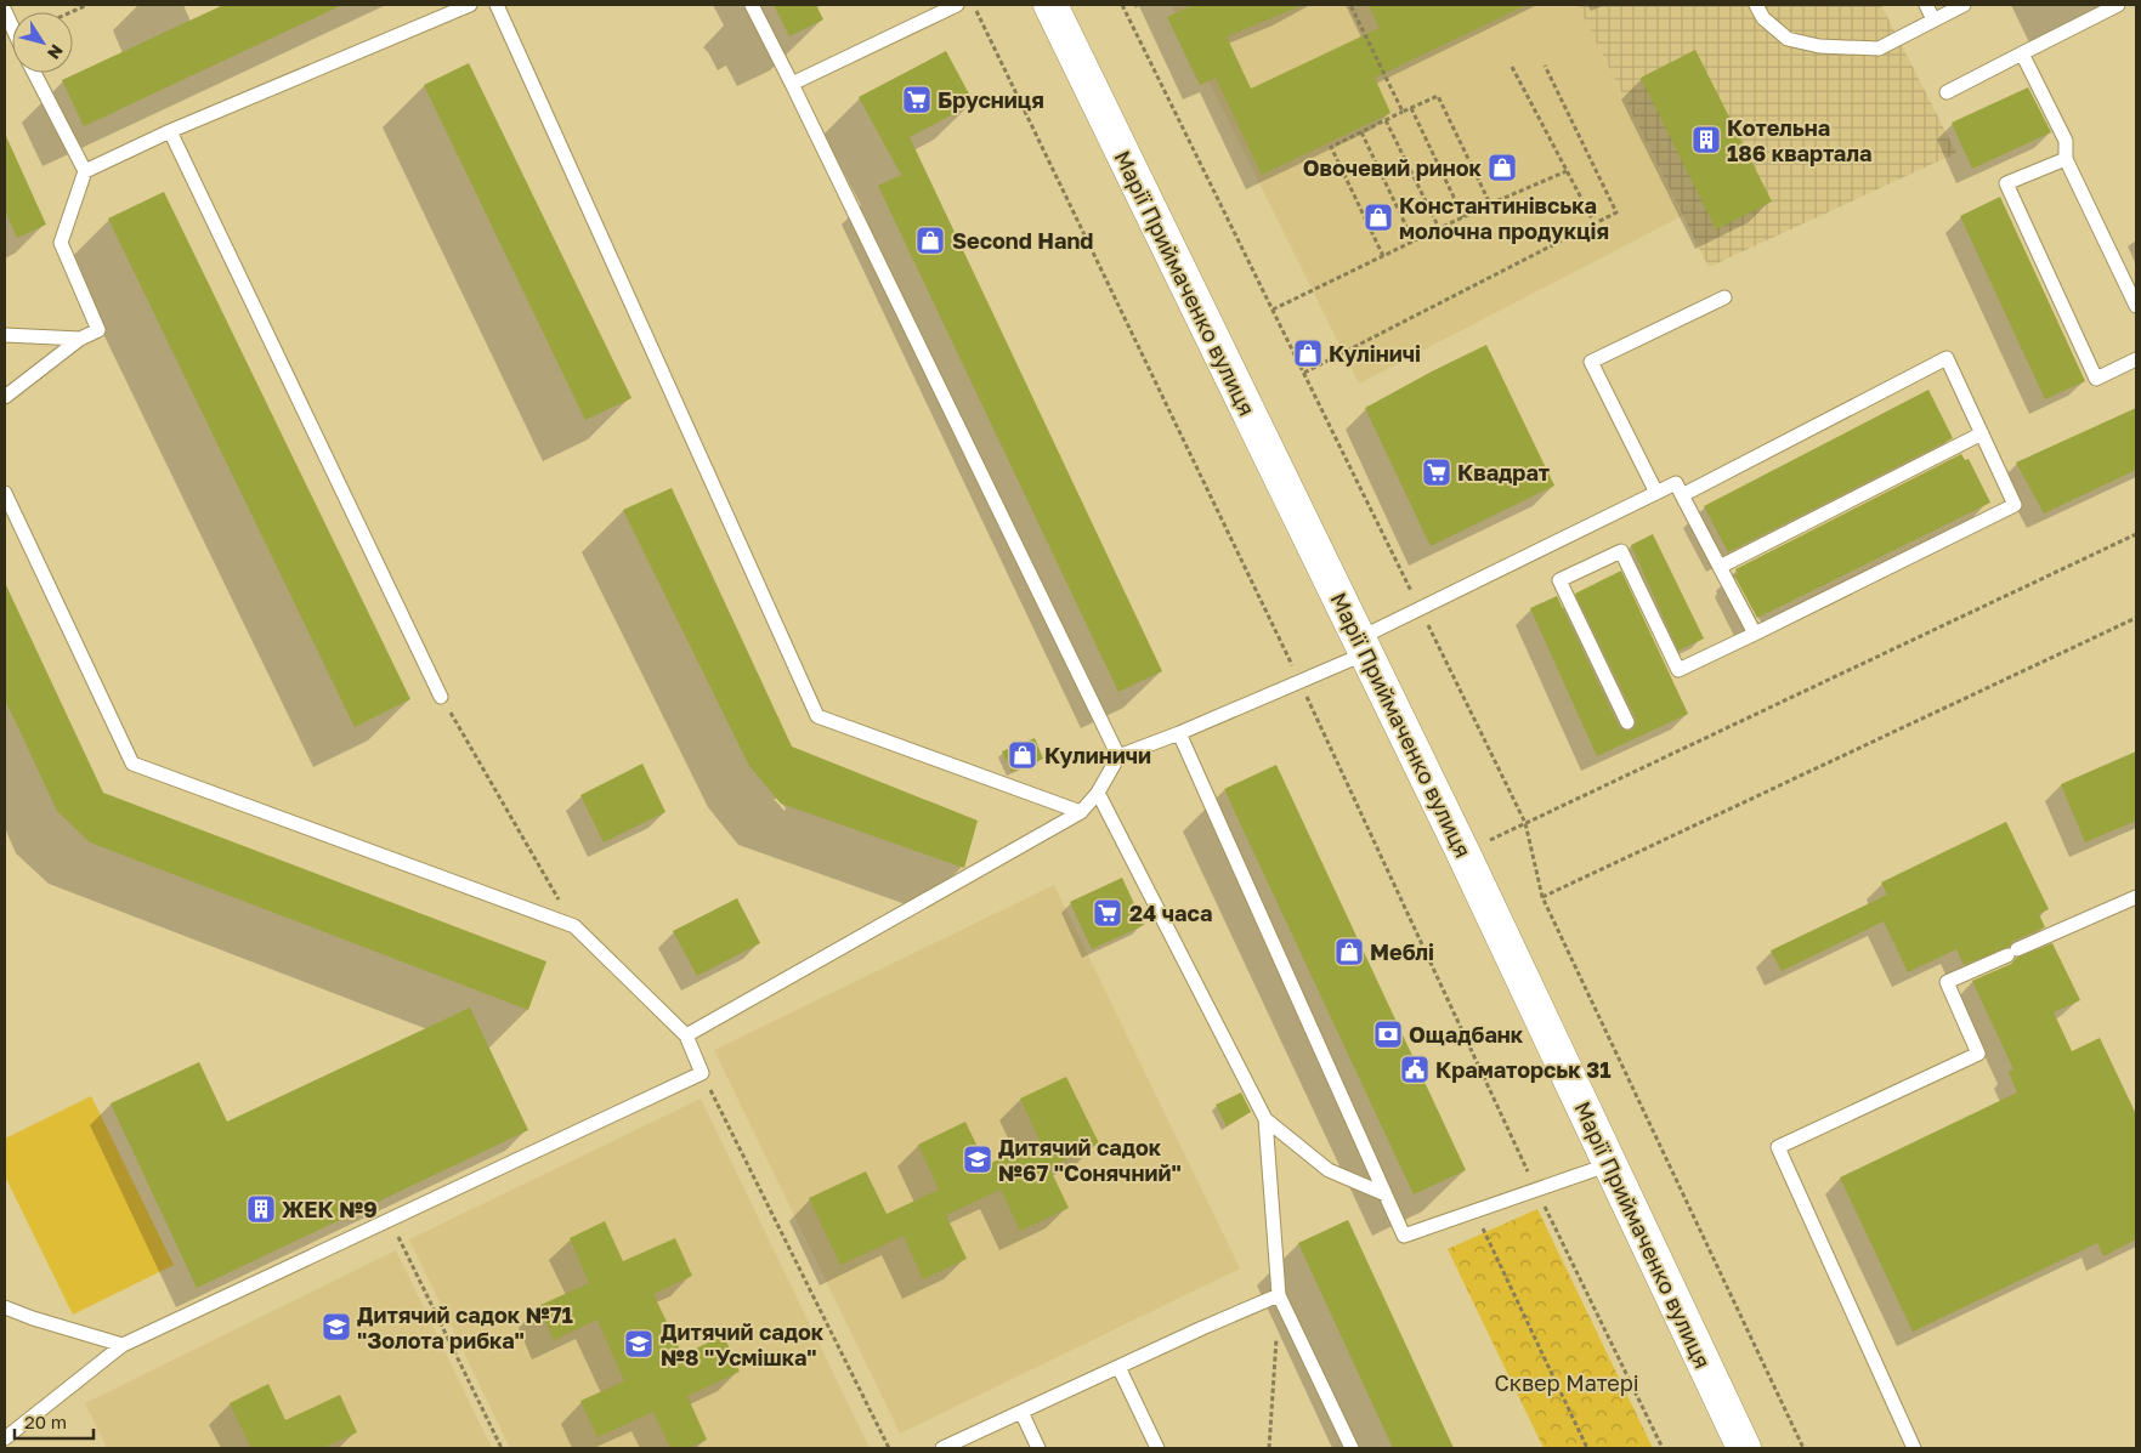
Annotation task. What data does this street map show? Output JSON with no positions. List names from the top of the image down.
{
  "streets": {
    "street": ["Марії Приймаченко вулиця"]
  },
  "parks": ["Сквер Матері"],
  "places": {
    "supermarket": ["Брусниця", "Квадрат", "24 часа"],
    "building": ["Котельна 186 квартала", "ЖЕК №9"],
    "shop": [
      "Овочевий ринок",
      "Константинівська молочна продукція",
      "Second Hand",
      "Куліничі",
      "Кулиничи",
      "Меблі"
    ],
    "bank": ["Ощадбанк"],
    "public building": ["Краматорськ 31"],
    "school or university": ["Дитячий садок №67 \"Сонячний\"", "Дитячий садок №71 \"Золота рибка\"", "Дитячий садок №8 \"Усмішка\""]
  },
  "scale_bar": "20 m",
  "north": "bottom right"
}
